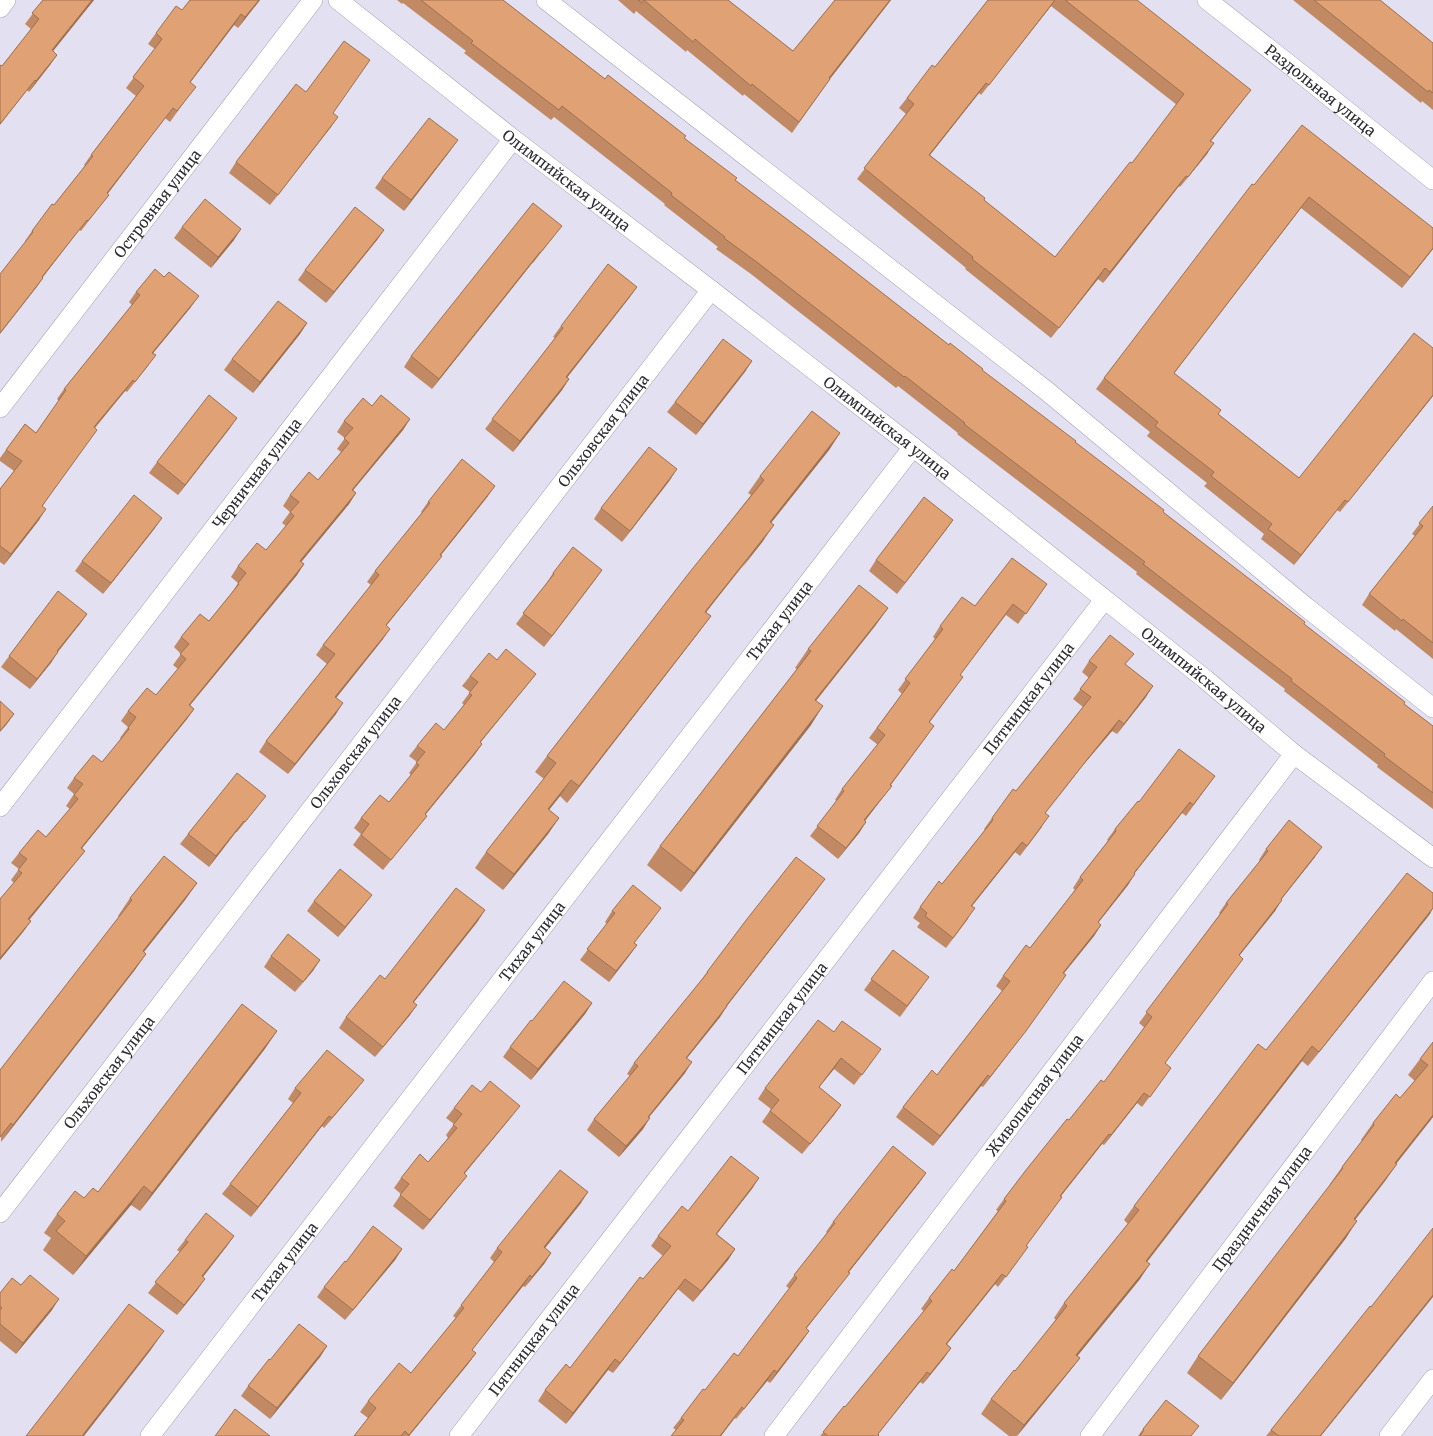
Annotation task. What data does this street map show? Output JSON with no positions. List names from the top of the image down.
{
  "streets": {
    "street": [
      "Раздольная улица",
      "Олимпийская улица",
      "Островная улица",
      "Ольховская улица",
      "Черничная улица",
      "Тихая улица",
      "Пятницкая улица",
      "Живописная улица",
      "Праздничная улица"
    ]
  },
  "crossings": [
    ["Олимпийская улица", "Ольховская улица"],
    ["Олимпийская улица", "Черничная улица"],
    ["Олимпийская улица", "Тихая улица"],
    ["Олимпийская улица", "Пятницкая улица"],
    ["Олимпийская улица", "Живописная улица"]
  ]
}
